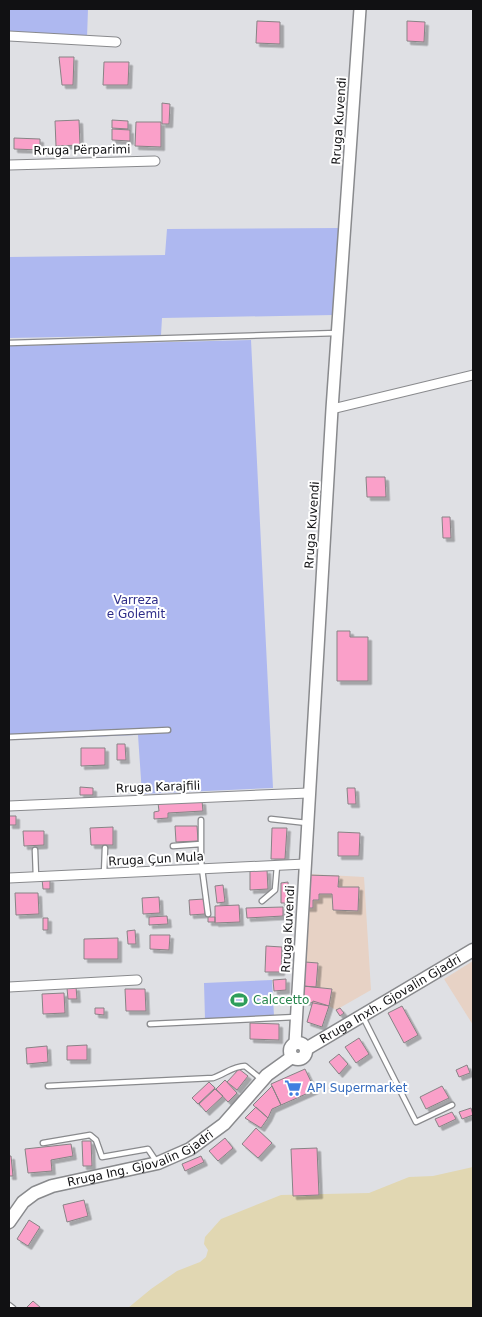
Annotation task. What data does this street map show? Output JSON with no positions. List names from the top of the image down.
{
  "streets": {
    "main road": ["Rruga Inxh. Gjovalin Gjadri", "Rruga Ing. Gjovalin Gjadri"],
    "street": [
      "Rruga Kuvendi",
      "Rruga Përparimi",
      "Rruga Karajfili",
      "Rruga Çun Mula"
    ]
  },
  "crossings": [
    ["Rruga Kuvendi", "Rruga Karajfili"],
    ["Rruga Kuvendi", "Rruga Çun Mula"],
    ["Rruga Kuvendi", "Rruga Inxh. Gjovalin Gjadri"],
    ["Rruga Inxh. Gjovalin Gjadri", "Rruga Ing. Gjovalin Gjadri"]
  ],
  "parks": ["Varreza e Golemit"],
  "places": {
    "sports": ["Calccetto"],
    "supermarket": ["API Supermarket"]
  }
}
